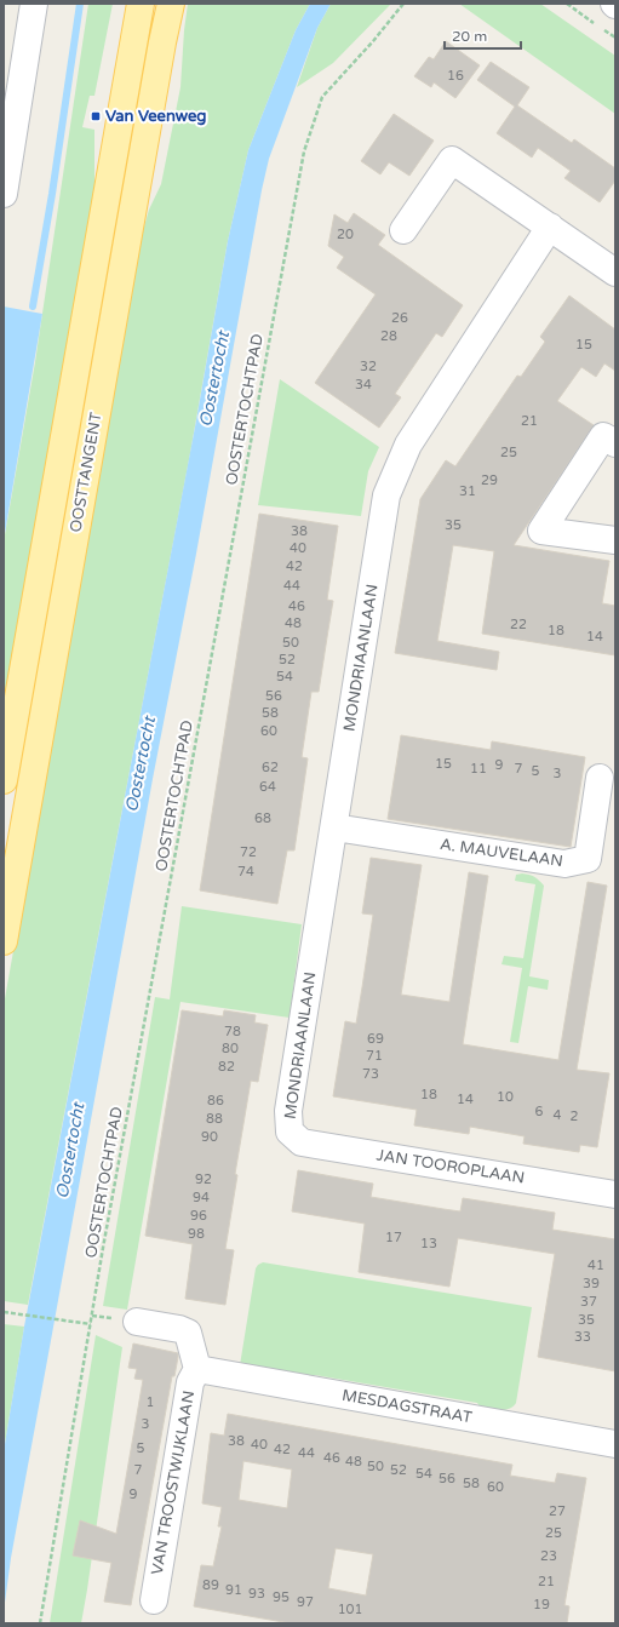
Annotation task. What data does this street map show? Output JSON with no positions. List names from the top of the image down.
{
  "streets": {
    "main road": ["OOSTTANGENT"],
    "street": [
      "MONDRIAANLAAN",
      "A. MAUVELAAN",
      "JAN TOOROPLAAN",
      "MESDAGSTRAAT",
      "VAN TROOSTWIJKLAAN"
    ],
    "path": ["OOSTERTOCHTPAD"]
  },
  "crossings": [
    ["MONDRIAANLAAN", "A. MAUVELAAN"],
    ["MONDRIAANLAAN", "JAN TOOROPLAAN"],
    ["MESDAGSTRAAT", "VAN TROOSTWIJKLAAN"]
  ],
  "water": ["Oostertocht"],
  "places": {
    "transit": ["Van Veenweg"]
  },
  "house_numbers": [
    "16",
    "20",
    "26",
    "28",
    "15",
    "32",
    "34",
    "21",
    "25",
    "29",
    "31",
    "35",
    "38",
    "40",
    "42",
    "44",
    "46",
    "48",
    "22",
    "18",
    "14",
    "50",
    "52",
    "54",
    "56",
    "58",
    "60",
    "15",
    "9",
    "62",
    "11",
    "7",
    "5",
    "3",
    "64",
    "68",
    "72",
    "74",
    "78",
    "69",
    "80",
    "71",
    "82",
    "73",
    "18",
    "10",
    "14",
    "86",
    "6",
    "4",
    "2",
    "88",
    "90",
    "92",
    "94",
    "96",
    "98",
    "17",
    "13",
    "41",
    "39",
    "37",
    "35",
    "33",
    "1",
    "3",
    "38",
    "40",
    "5",
    "42",
    "44",
    "46",
    "48",
    "50",
    "7",
    "52",
    "54",
    "56",
    "58",
    "60",
    "9",
    "27",
    "25",
    "23",
    "21",
    "89",
    "91",
    "93",
    "95",
    "97",
    "19",
    "101"
  ],
  "scale_bar": "20 m"
}
